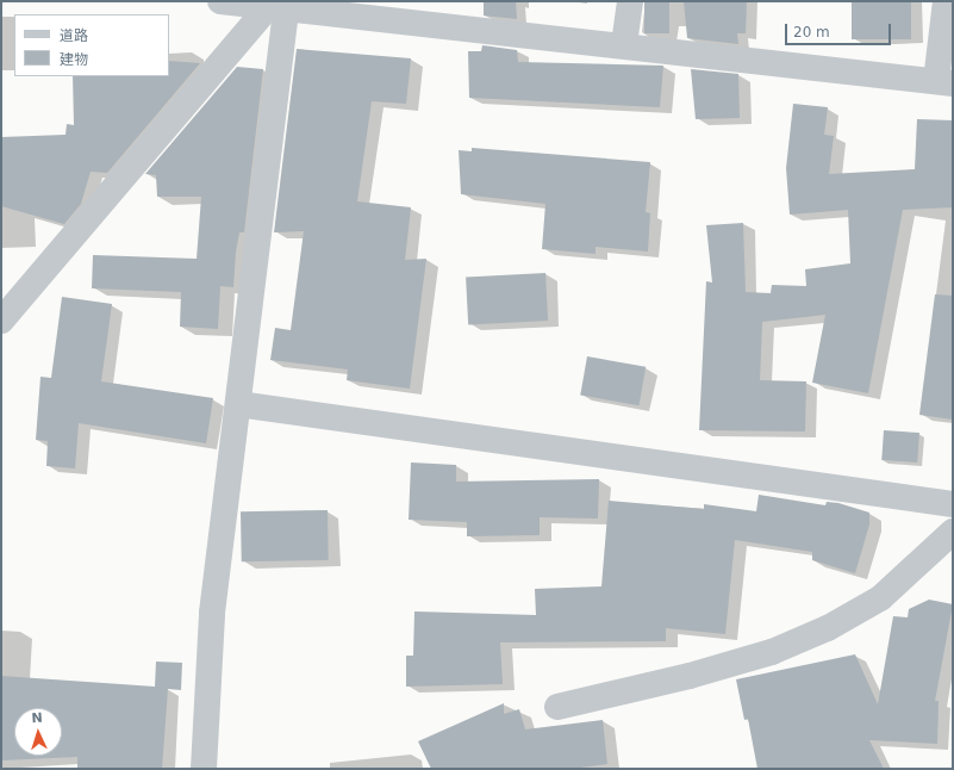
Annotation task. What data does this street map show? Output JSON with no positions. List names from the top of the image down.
{
  "legend": ["道路", "建物"],
  "scale_bar": "20 m",
  "north": "top"
}
